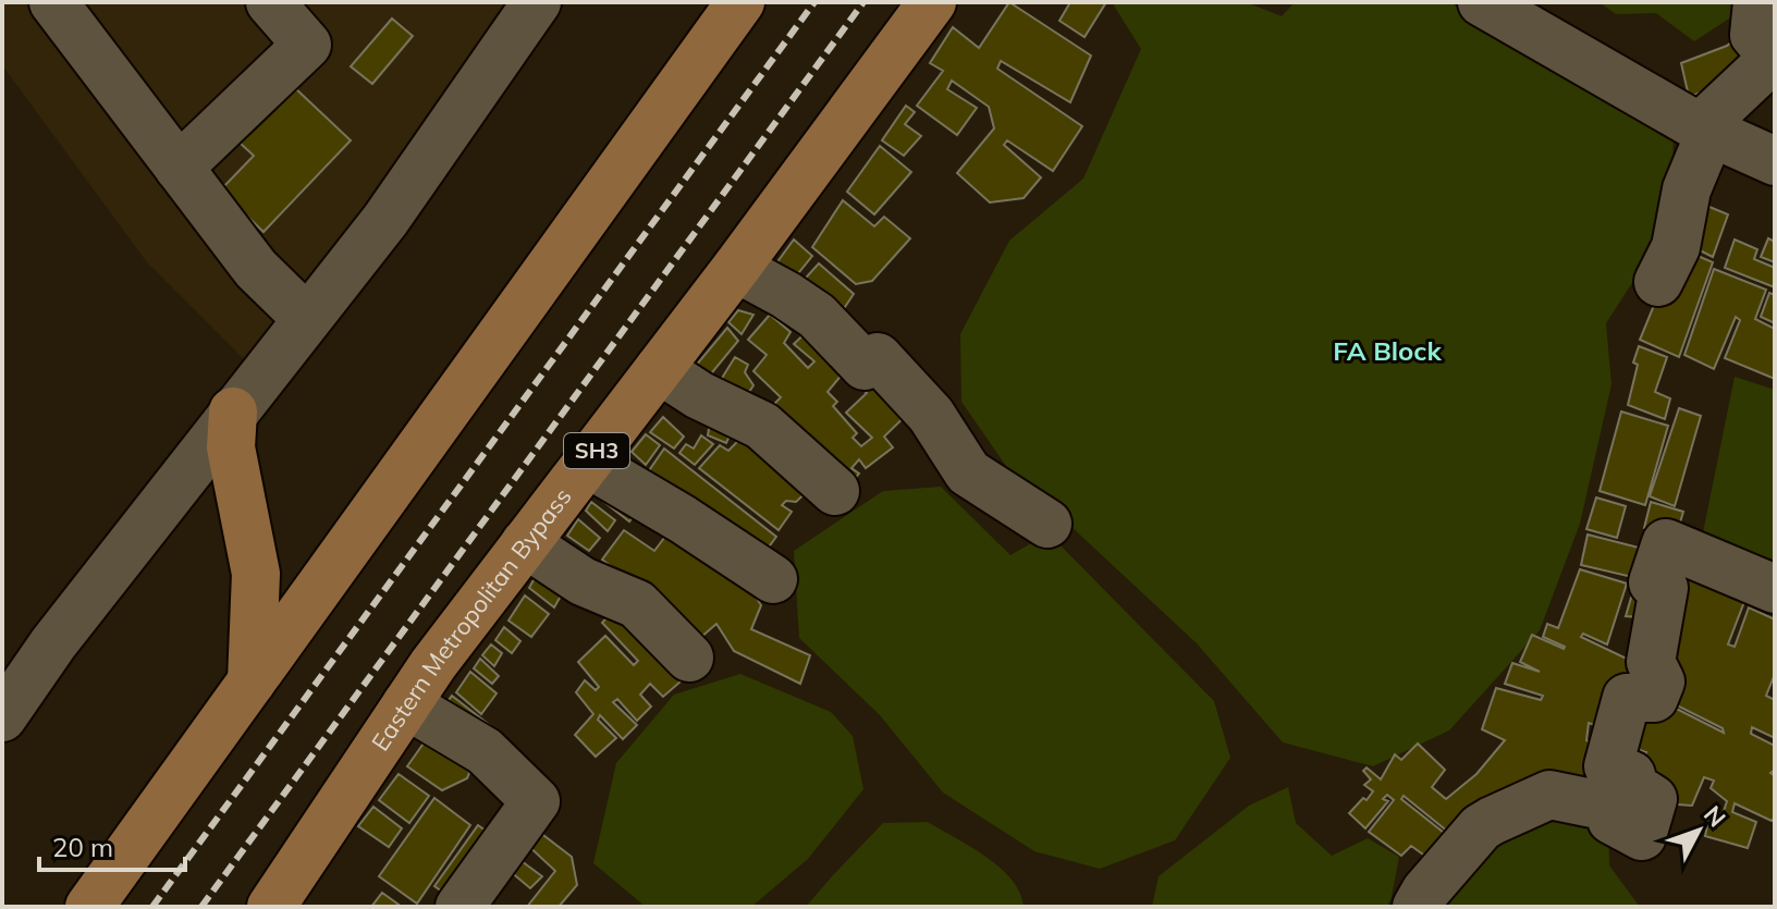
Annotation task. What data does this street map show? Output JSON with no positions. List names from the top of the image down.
{
  "streets": {
    "main road": ["SH3", "Eastern Metropolitan Bypass"]
  },
  "districts": ["FA Block"],
  "scale_bar": "20 m",
  "north": "top right"
}
